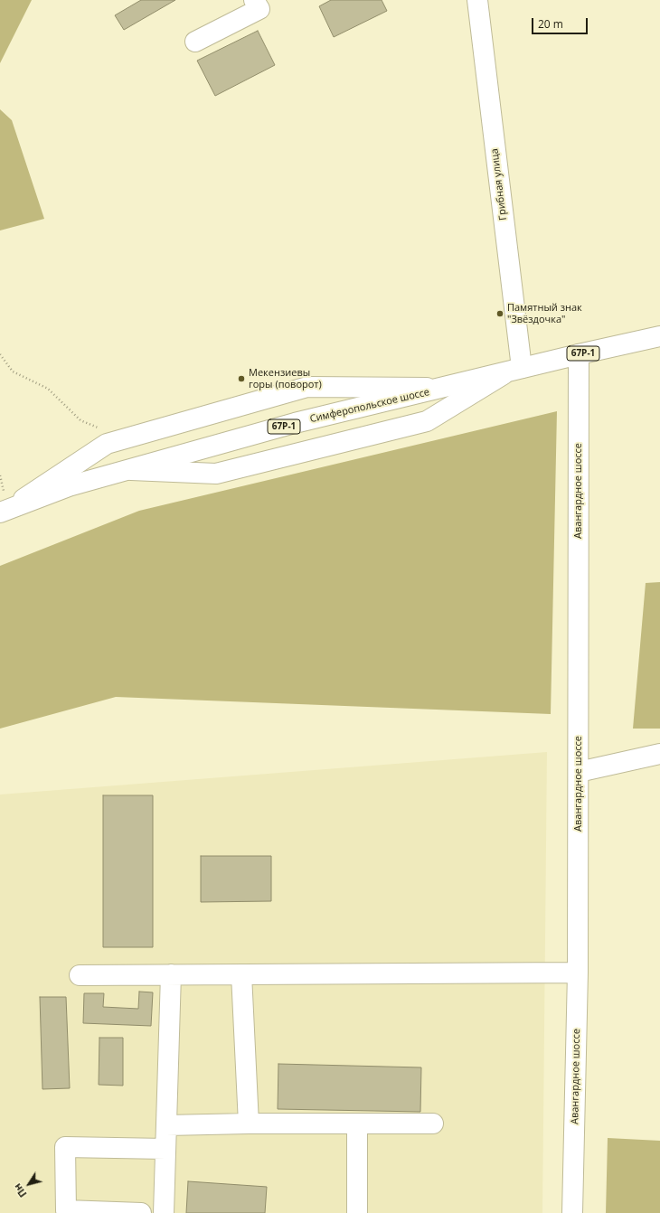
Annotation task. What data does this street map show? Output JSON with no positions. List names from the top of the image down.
{
  "streets": {
    "street": [
      "Грибная улица",
      "67Р-1",
      "Симферопольское шоссе",
      "Авангардное шоссе"
    ]
  },
  "crossings": [
    ["Грибная улица", "Симферопольское шоссе"],
    ["Симферопольское шоссе", "Авангардное шоссе"]
  ],
  "places": ["Памятный знак \"Звёздочка\"", "Мекензиевы горы (поворот)"],
  "scale_bar": "20 m",
  "north": "bottom left"
}
